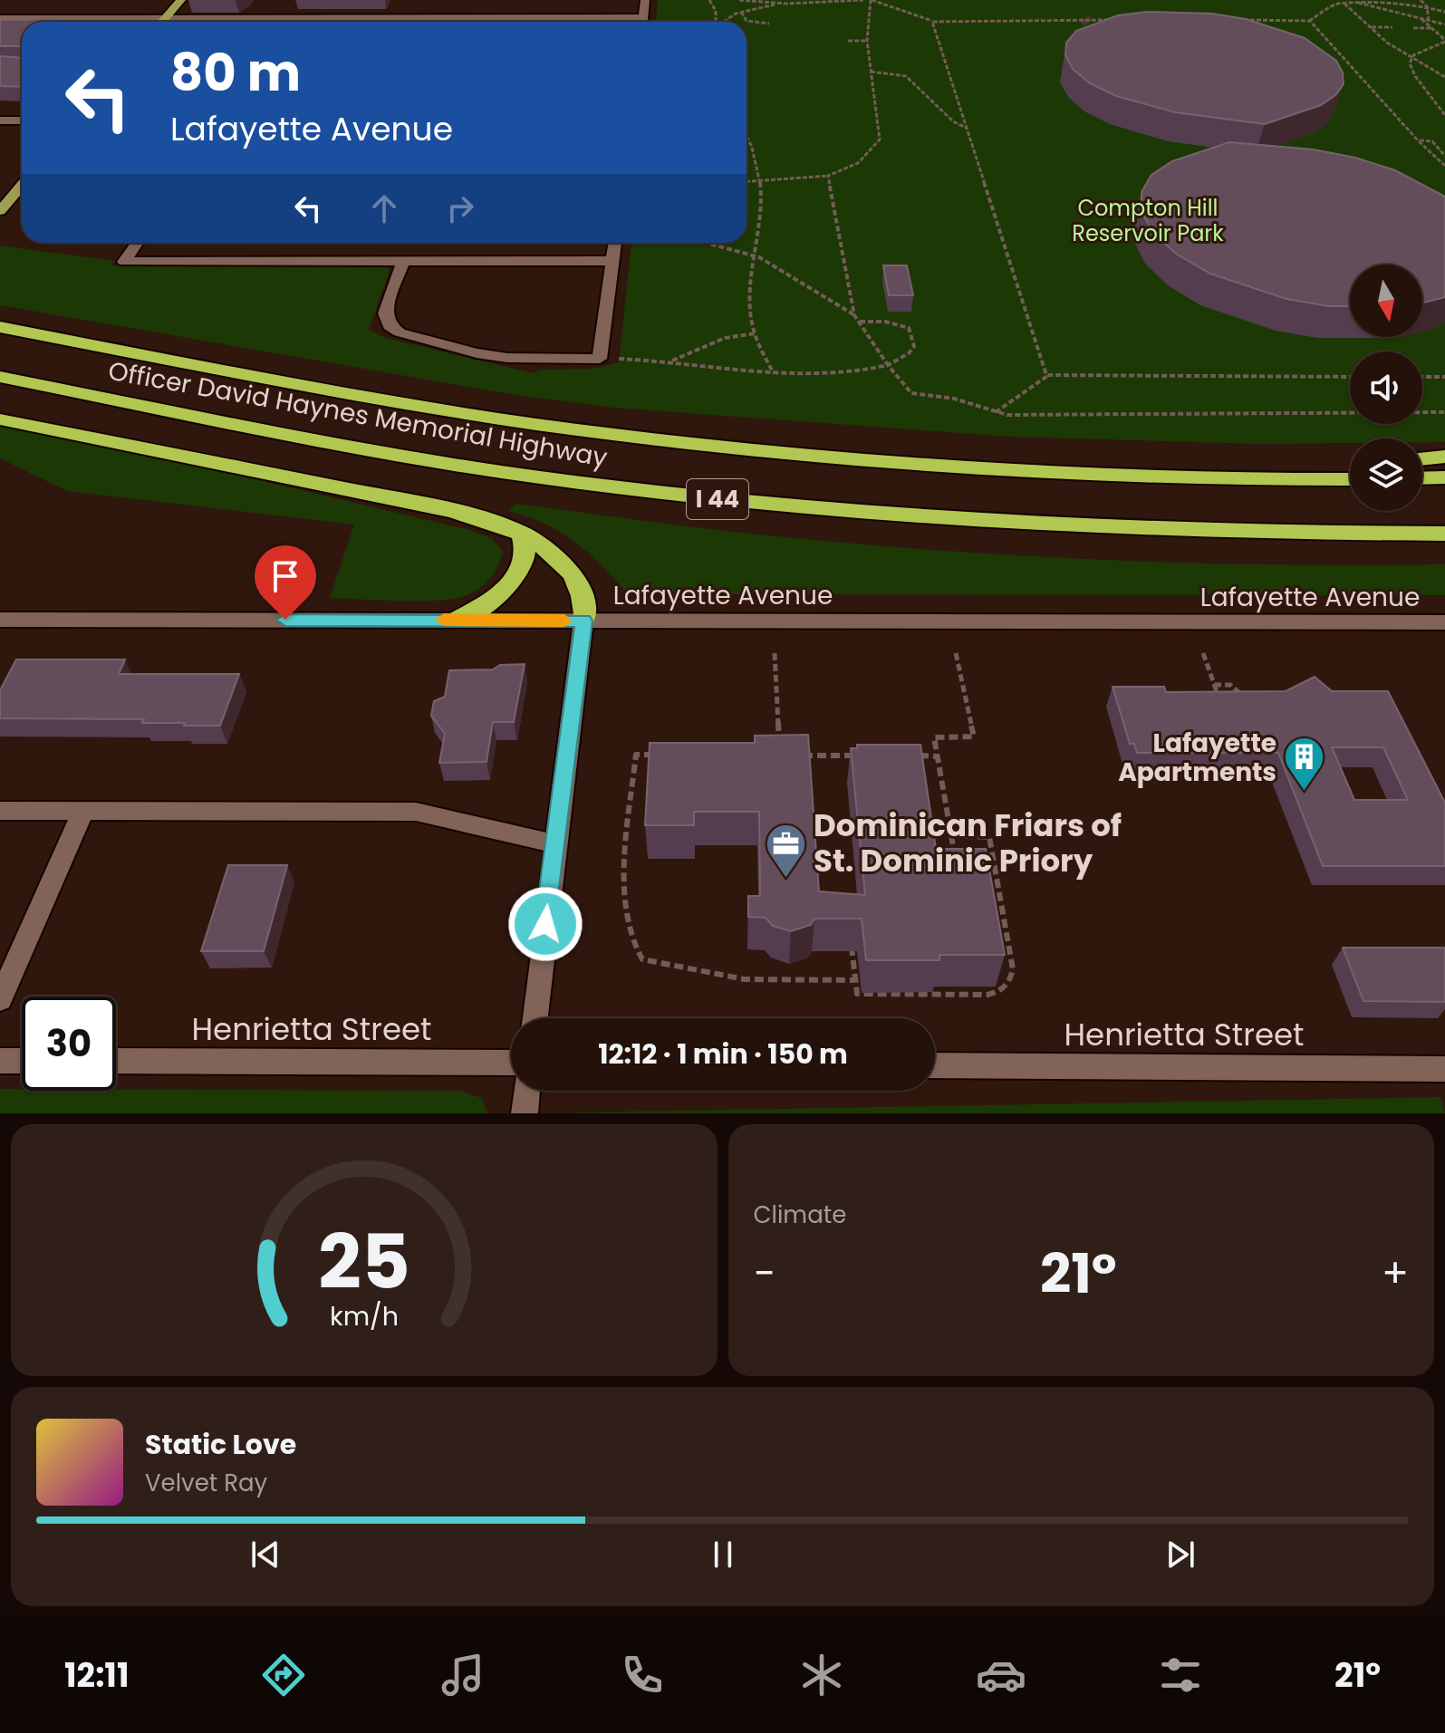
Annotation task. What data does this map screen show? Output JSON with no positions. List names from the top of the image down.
{
  "streets": {
    "highway": ["Officer David Haynes Memorial Highway", "I 44"],
    "street": ["Lafayette Avenue", "Henrietta Street"]
  },
  "parks": ["Compton Hill Reservoir Park"],
  "places": {
    "building": ["Lafayette Apartments"],
    "office": ["Dominican Friars of St. Dominic Priory"]
  },
  "north": "bottom",
  "page": {
    "turn": ["80 m", "Lafayette Avenue"],
    "limit": "30",
    "trip": "12:12 · 1 min · 150 m",
    "tile": "Climate",
    "heat": ["−", "21°", "+"],
    "song": ["Static Love", "Velvet Ray"],
    "tabs": ["12:11", "21°"],
    "gauge": ["25", "km/h"]
  }
}
